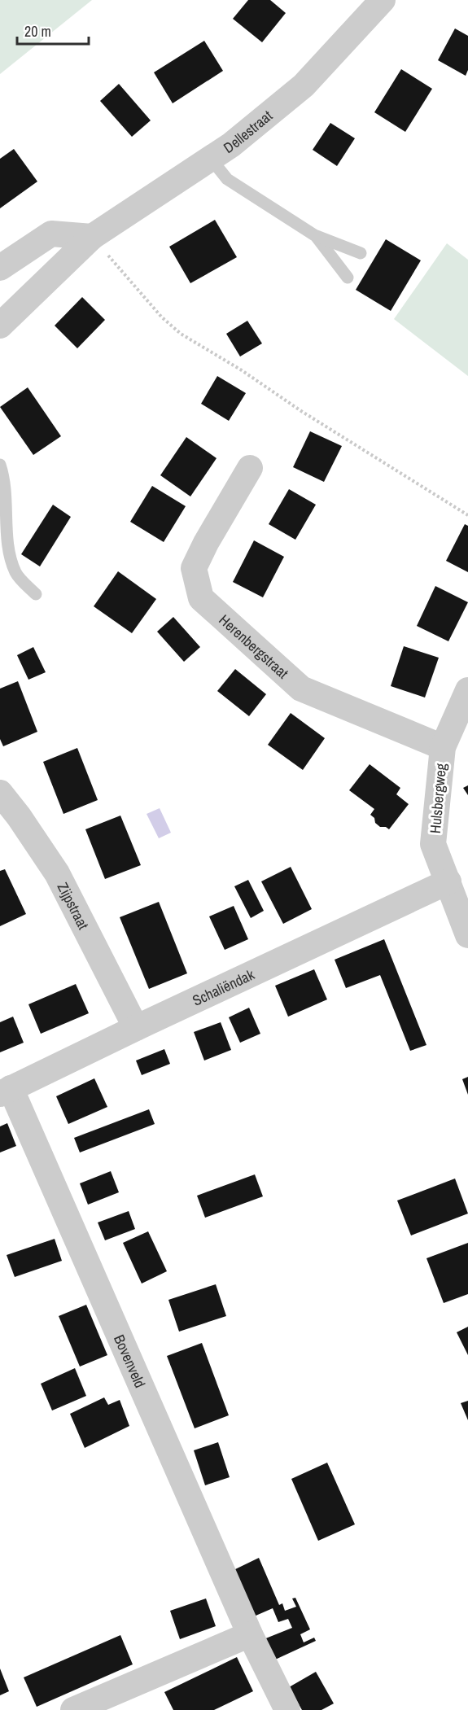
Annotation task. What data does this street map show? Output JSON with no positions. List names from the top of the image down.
{
  "streets": {
    "street": [
      "Dellestraat",
      "Herenbergstraat",
      "Hulsbergweg",
      "Zijpstraat",
      "Schaliëndak",
      "Bovenveld"
    ]
  },
  "crossings": [
    ["Herenbergstraat", "Hulsbergweg"],
    ["Hulsbergweg", "Schaliëndak"],
    ["Zijpstraat", "Schaliëndak"],
    ["Schaliëndak", "Bovenveld"]
  ],
  "scale_bar": "20 m"
}
